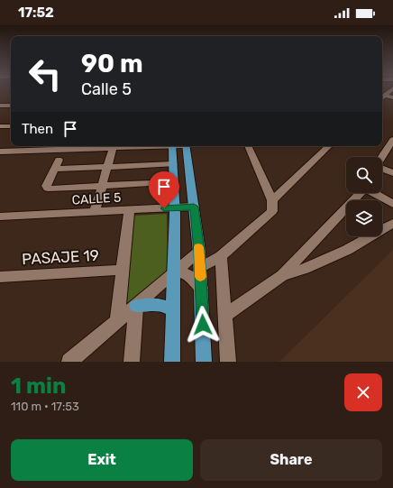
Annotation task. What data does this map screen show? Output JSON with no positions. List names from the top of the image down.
{
  "streets": {
    "street": ["CALLE 5", "PASAJE 19"]
  },
  "page": {
    "status": "17:52",
    "turn": ["90 m", "Calle 5"],
    "then": "Then",
    "heading": ["1 min", "110 m · 17:53"],
    "buttons": ["Exit", "Share"]
  }
}
